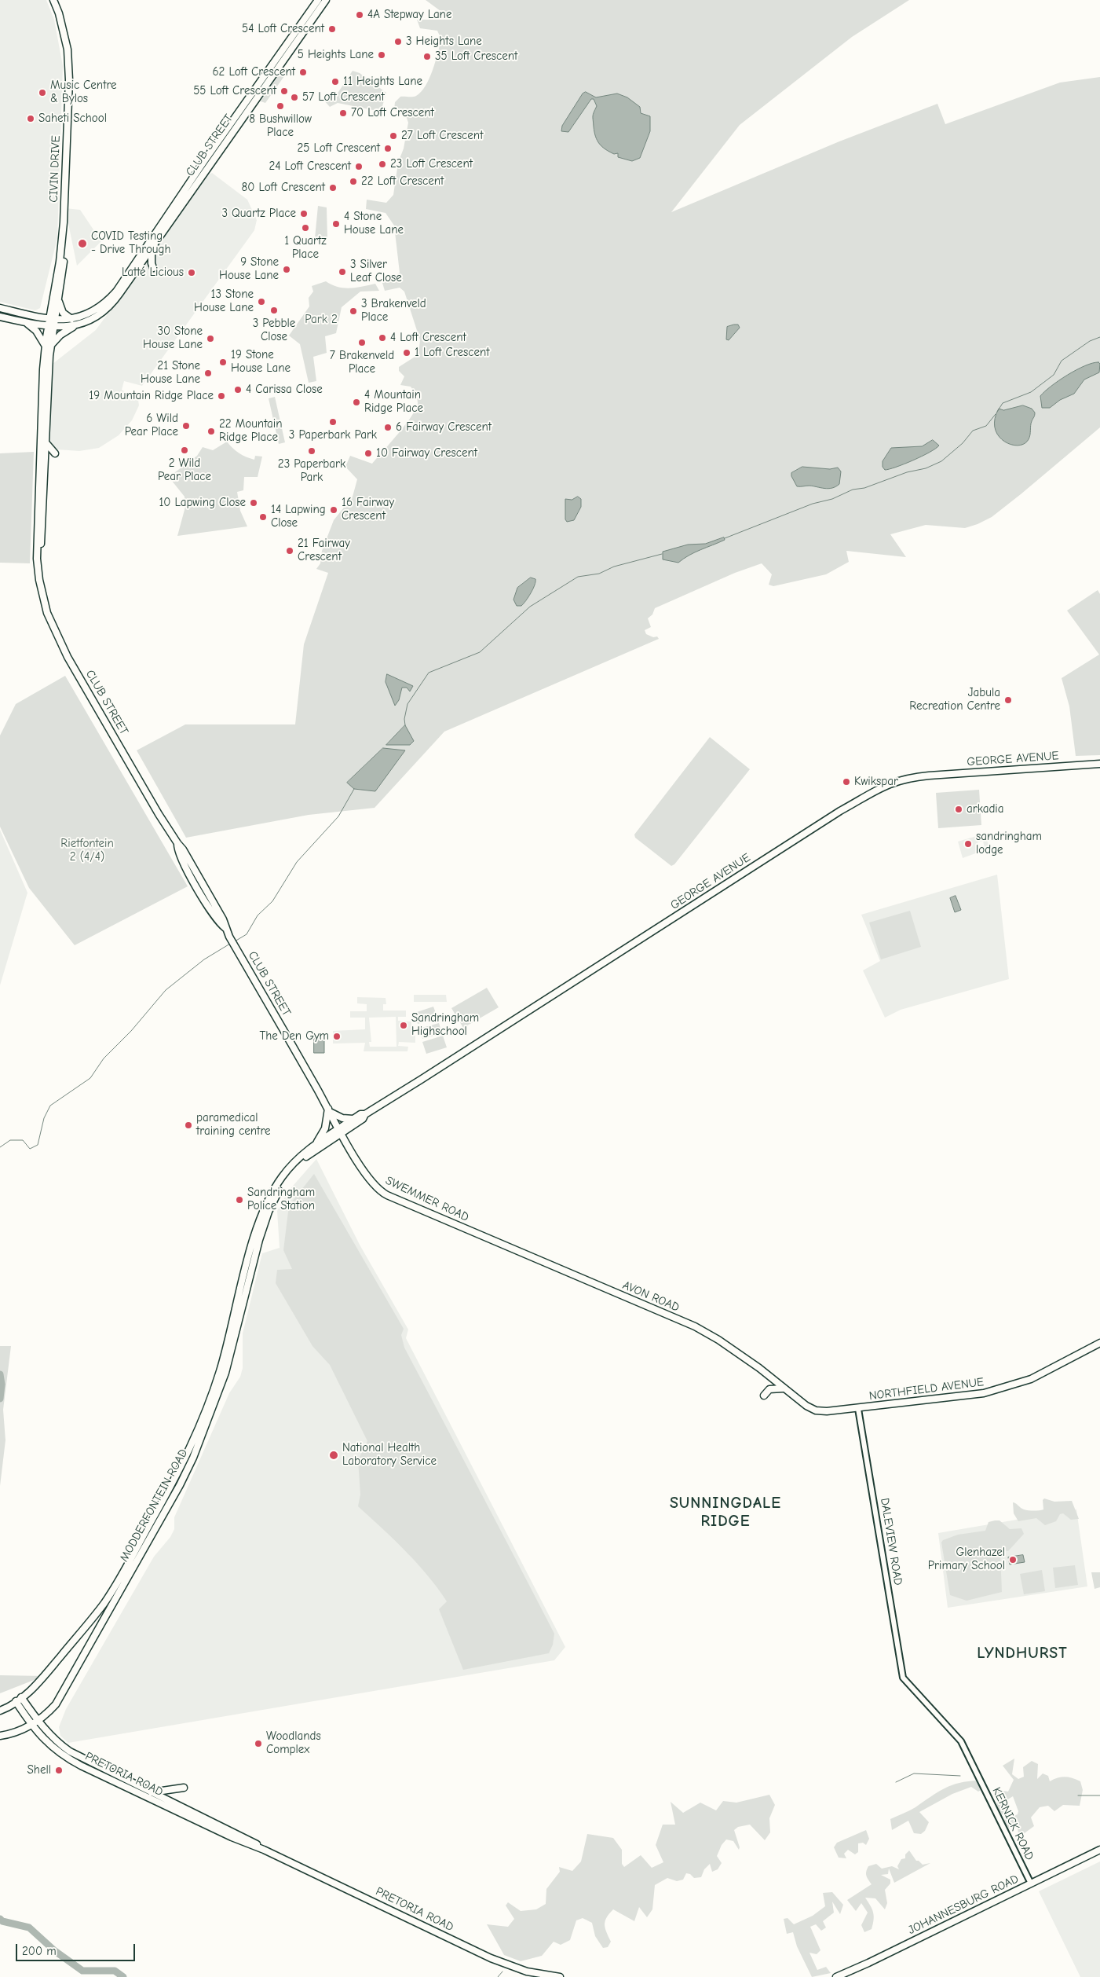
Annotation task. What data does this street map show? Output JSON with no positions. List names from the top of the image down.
{
  "streets": {
    "main road": [
      "CLUB STREET",
      "CIVIN DRIVE",
      "GEORGE AVENUE",
      "SWEMMER ROAD",
      "AVON ROAD",
      "NORTHFIELD AVENUE",
      "MODDERFONTEIN ROAD",
      "PRETORIA ROAD",
      "JOHANNESBURG ROAD"
    ],
    "street": ["DALEVIEW ROAD", "KERNICK ROAD"]
  },
  "crossings": [
    ["CLUB STREET", "CIVIN DRIVE"],
    ["CLUB STREET", "GEORGE AVENUE"],
    ["CLUB STREET", "SWEMMER ROAD"],
    ["CLUB STREET", "MODDERFONTEIN ROAD"],
    ["GEORGE AVENUE", "SWEMMER ROAD"],
    ["GEORGE AVENUE", "MODDERFONTEIN ROAD"],
    ["SWEMMER ROAD", "AVON ROAD"],
    ["SWEMMER ROAD", "MODDERFONTEIN ROAD"],
    ["AVON ROAD", "NORTHFIELD AVENUE"],
    ["NORTHFIELD AVENUE", "DALEVIEW ROAD"],
    ["MODDERFONTEIN ROAD", "PRETORIA ROAD"],
    ["DALEVIEW ROAD", "KERNICK ROAD"],
    ["KERNICK ROAD", "JOHANNESBURG ROAD"]
  ],
  "districts": ["SUNNINGDALE RIDGE", "LYNDHURST"],
  "parks": ["Park 2", "Rietfontein 2 (4/4)"],
  "places": [
    "4A Stepway Lane",
    "54 Loft Crescent",
    "3 Heights Lane",
    "5 Heights Lane",
    "35 Loft Crescent",
    "62 Loft Crescent",
    "11 Heights Lane",
    "55 Loft Crescent",
    "Music Centre & Bylos",
    "57 Loft Crescent",
    "8 Bushwillow Place",
    "70 Loft Crescent",
    "Saheti School",
    "27 Loft Crescent",
    "25 Loft Crescent",
    "23 Loft Crescent",
    "24 Loft Crescent",
    "22 Loft Crescent",
    "80 Loft Crescent",
    "3 Quartz Place",
    "4 Stone House Lane",
    "1 Quartz Place",
    "COVID Testing - Drive Through",
    "9 Stone House Lane",
    "3 Silver Leaf Close",
    "Latté Licious",
    "13 Stone House Lane",
    "3 Pebble Close",
    "3 Brakenveld Place",
    "4 Loft Crescent",
    "30 Stone House Lane",
    "7 Brakenveld Place",
    "1 Loft Crescent",
    "19 Stone House Lane",
    "21 Stone House Lane",
    "4 Carissa Close",
    "19 Mountain Ridge Place",
    "4 Mountain Ridge Place",
    "3 Paperbark Park",
    "6 Wild Pear Place",
    "6 Fairway Crescent",
    "22 Mountain Ridge Place",
    "2 Wild Pear Place",
    "23 Paperbark Park",
    "10 Fairway Crescent",
    "10 Lapwing Close",
    "16 Fairway Crescent",
    "14 Lapwing Close",
    "21 Fairway Crescent",
    "Jabula Recreation Centre",
    "Kwikspar",
    "arkadia",
    "sandringham lodge",
    "Sandringham Highschool",
    "The Den Gym",
    "paramedical training centre",
    "Sandringham Police Station",
    "National Health Laboratory Service",
    "Glenhazel Primary School",
    "Woodlands Complex",
    "Shell"
  ],
  "scale_bar": "200 m"
}
